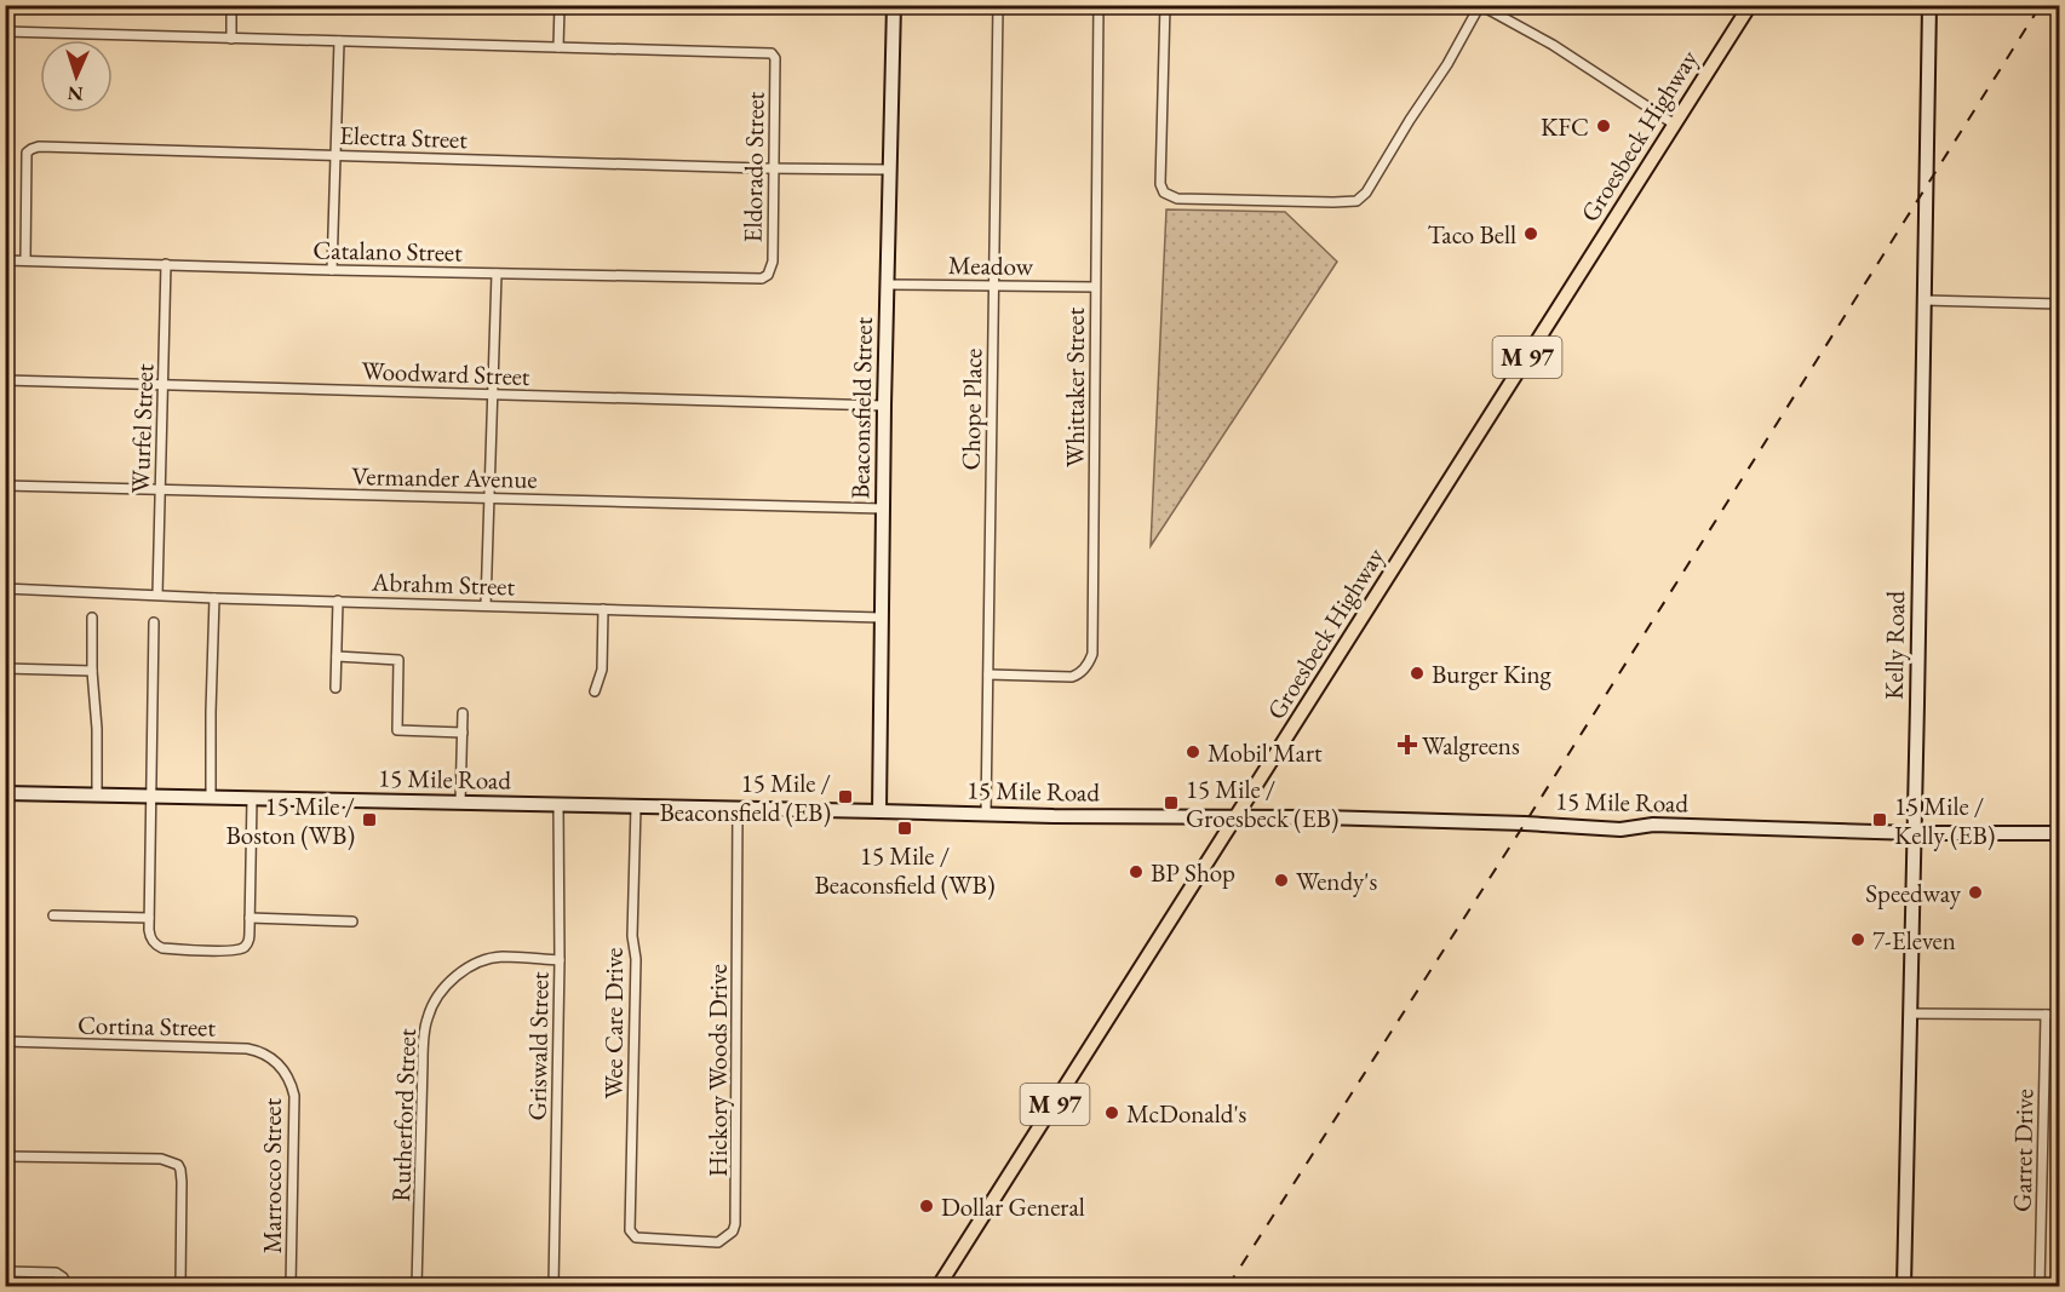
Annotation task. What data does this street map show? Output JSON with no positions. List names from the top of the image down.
{
  "streets": {
    "main road": ["Groesbeck Highway", "M 97"],
    "street": [
      "Electra Street",
      "Eldorado Street",
      "Catalano Street",
      "Meadow",
      "Woodward Street",
      "Whittaker Street",
      "Beaconsfield Street",
      "Chope Place",
      "Wurfel Street",
      "Vermander Avenue",
      "Abrahm Street",
      "Kelly Road",
      "15 Mile Road",
      "Wee Care Drive",
      "Cortina Street",
      "Griswald Street",
      "Hickory Woods Drive",
      "Rutherford Street",
      "Garret Drive",
      "Marrocco Street"
    ]
  },
  "crossings": [
    ["Groesbeck Highway", "15 Mile Road"],
    ["Electra Street", "Eldorado Street"],
    ["Electra Street", "Catalano Street"],
    ["Electra Street", "Beaconsfield Street"],
    ["Eldorado Street", "Catalano Street"],
    ["Catalano Street", "Wurfel Street"],
    ["Meadow", "Whittaker Street"],
    ["Meadow", "Beaconsfield Street"],
    ["Meadow", "Chope Place"],
    ["Woodward Street", "Beaconsfield Street"],
    ["Woodward Street", "Wurfel Street"],
    ["Whittaker Street", "Chope Place"],
    ["Beaconsfield Street", "Vermander Avenue"],
    ["Beaconsfield Street", "Abrahm Street"],
    ["Beaconsfield Street", "15 Mile Road"],
    ["Chope Place", "15 Mile Road"],
    ["Wurfel Street", "Vermander Avenue"],
    ["Wurfel Street", "Abrahm Street"],
    ["Kelly Road", "15 Mile Road"],
    ["15 Mile Road", "Wee Care Drive"],
    ["15 Mile Road", "Griswald Street"],
    ["15 Mile Road", "Hickory Woods Drive"],
    ["Wee Care Drive", "Hickory Woods Drive"],
    ["Cortina Street", "Marrocco Street"],
    ["Griswald Street", "Rutherford Street"]
  ],
  "places": {
    "other": [
      "KFC",
      "Taco Bell",
      "Burger King",
      "Mobil Mart",
      "BP Shop",
      "Wendy's",
      "Speedway",
      "7-Eleven",
      "McDonald's",
      "Dollar General"
    ],
    "health": ["Walgreens"],
    "transit": [
      "15 Mile / Beaconsfield (EB)",
      "15 Mile / Groesbeck (EB)",
      "15 Mile / Boston (WB)",
      "15 Mile / Kelly (EB)",
      "15 Mile / Beaconsfield (WB)"
    ]
  },
  "north": "bottom"
}
